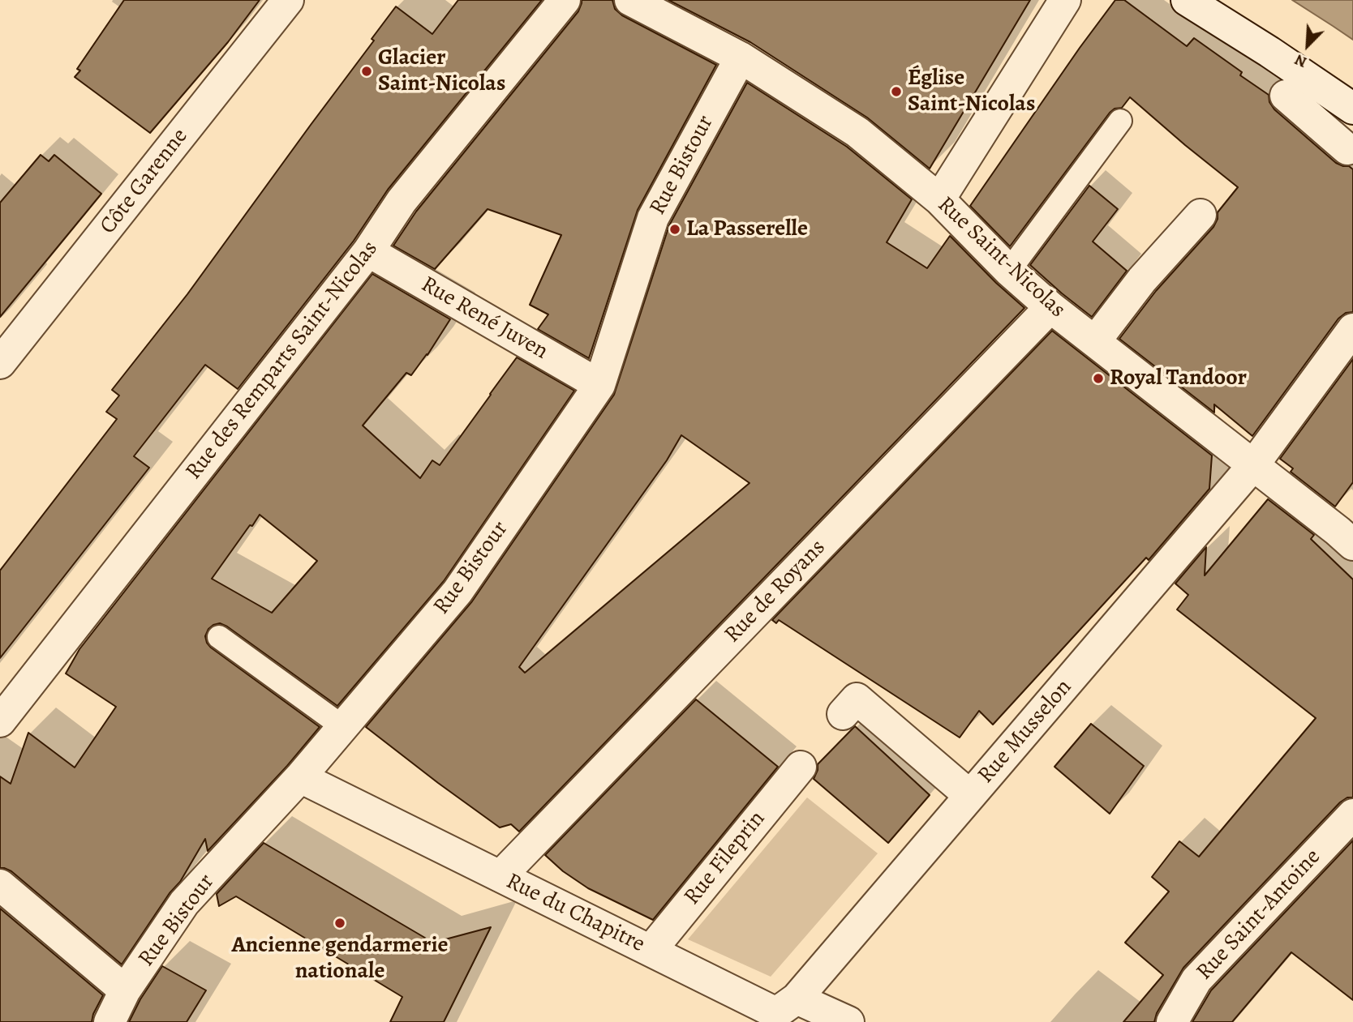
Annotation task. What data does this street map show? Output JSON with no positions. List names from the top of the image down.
{
  "streets": {
    "street": [
      "Rue Bistour",
      "Côte Garenne",
      "Rue Saint-Nicolas",
      "Rue René Juven",
      "Rue des Remparts Saint-Nicolas",
      "Rue de Royans",
      "Rue Musselon",
      "Rue Fileprin",
      "Rue du Chapitre",
      "Rue Saint-Antoine"
    ]
  },
  "crossings": [
    ["Rue Bistour", "Rue Saint-Nicolas"],
    ["Rue Bistour", "Rue René Juven"],
    ["Rue Bistour", "Rue du Chapitre"],
    ["Rue Saint-Nicolas", "Rue de Royans"],
    ["Rue Saint-Nicolas", "Rue Musselon"],
    ["Rue René Juven", "Rue des Remparts Saint-Nicolas"],
    ["Rue de Royans", "Rue du Chapitre"],
    ["Rue Musselon", "Rue du Chapitre"],
    ["Rue Fileprin", "Rue du Chapitre"]
  ],
  "places": [
    "Glacier Saint-Nicolas",
    "Église Saint-Nicolas",
    "La Passerelle",
    "Royal Tandoor",
    "Ancienne gendarmerie nationale"
  ],
  "north": "bottom left"
}
